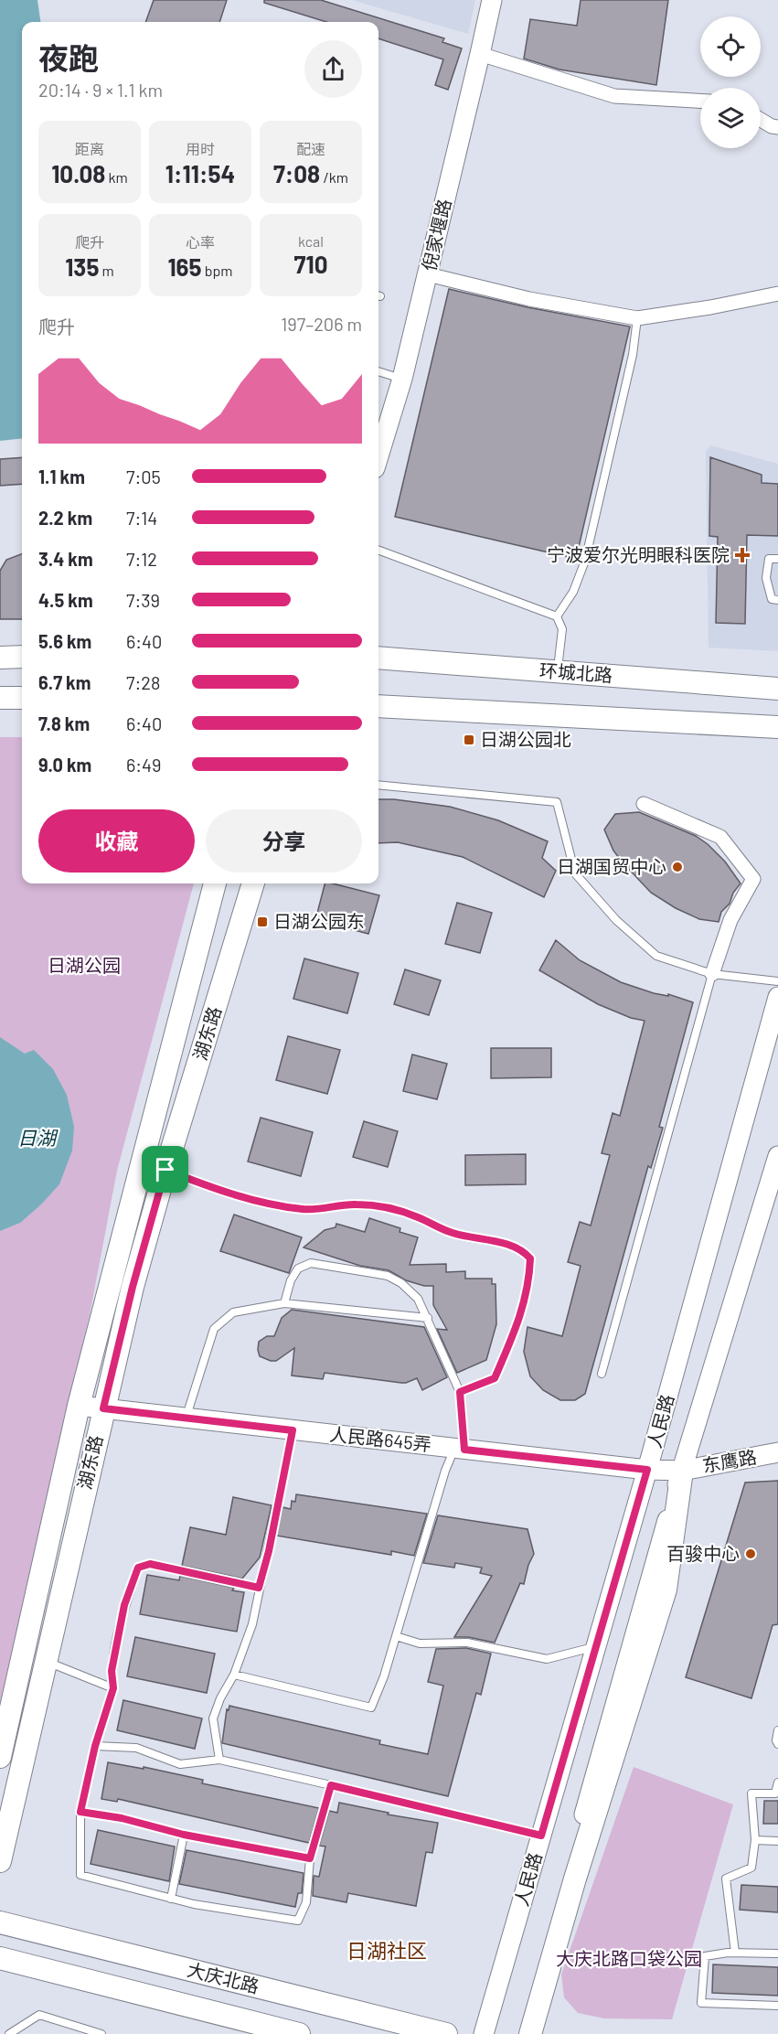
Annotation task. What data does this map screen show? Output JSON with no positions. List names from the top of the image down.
{
  "streets": {
    "main road": [
      "倪家堰路",
      "环城北路",
      "湖东路",
      "人民路",
      "人民路645弄",
      "东鹰路",
      "大庆北路"
    ]
  },
  "crossings": [
    ["湖东路", "人民路645弄"],
    ["人民路", "人民路645弄"],
    ["人民路", "东鹰路"],
    ["人民路645弄", "东鹰路"]
  ],
  "districts": ["日湖社区"],
  "water": ["日湖"],
  "parks": ["日湖公园", "大庆北路口袋公园"],
  "places": {
    "health": ["宁波爱尔光明眼科医院"],
    "transit": ["日湖公园北", "日湖公园东"],
    "other": ["日湖国贸中心", "百骏中心"]
  },
  "page": {
    "heading": ["夜跑", "20:14 · 9 × 1.1 km"],
    "stats": [
      ["距离", "10.08 km"],
      ["用时", "1:11:54"],
      ["配速", "7:08 /km"],
      ["爬升", "135 m"],
      ["心率", "165 bpm"],
      ["kcal", "710"]
    ],
    "chart": ["爬升", "197–206 m"],
    "list": [
      {
        "name": "1.1 km",
        "note": "7:05"
      },
      {
        "name": "2.2 km",
        "note": "7:14"
      },
      {
        "name": "3.4 km",
        "note": "7:12"
      },
      {
        "name": "4.5 km",
        "note": "7:39"
      },
      {
        "name": "5.6 km",
        "note": "6:40"
      },
      {
        "name": "6.7 km",
        "note": "7:28"
      },
      {
        "name": "7.8 km",
        "note": "6:40"
      },
      {
        "name": "9.0 km",
        "note": "6:49"
      }
    ],
    "buttons": ["收藏", "分享"]
  }
}
